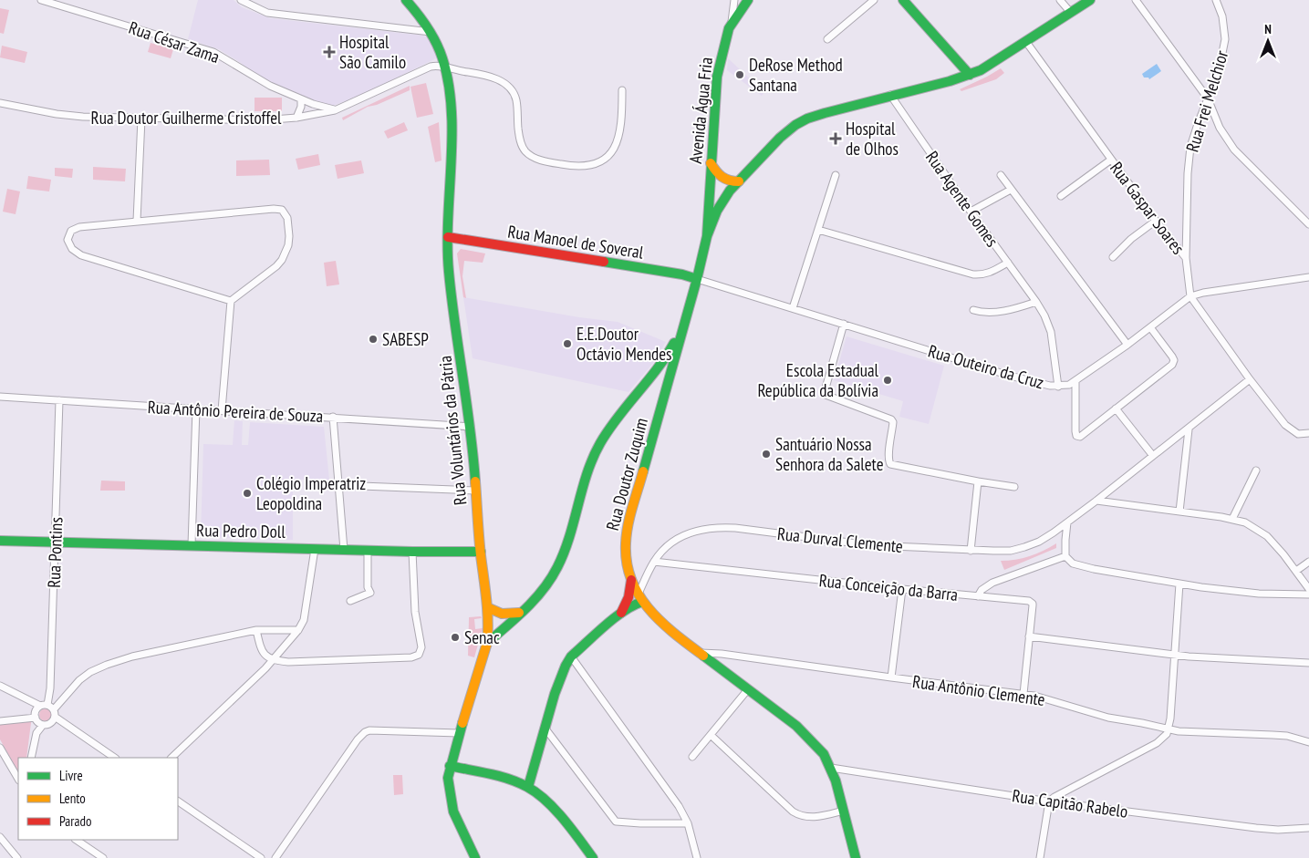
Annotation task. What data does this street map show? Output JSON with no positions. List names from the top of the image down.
{
  "streets": {
    "main road": [
      "Avenida Água Fria",
      "Rua Manoel de Soveral",
      "Rua Voluntários da Pátria",
      "Rua Doutor Zuquim",
      "Rua Pedro Doll"
    ],
    "street": [
      "Rua César Zama",
      "Rua Frei Melchior",
      "Rua Doutor Guilherme Cristoffel",
      "Rua Agente Gomes",
      "Rua Gaspar Soares",
      "Rua Outeiro da Cruz",
      "Rua Antônio Pereira de Souza",
      "Rua Durval Clemente",
      "Rua Pontins",
      "Rua Conceição da Barra",
      "Rua Antônio Clemente",
      "Rua Capitão Rabelo"
    ]
  },
  "crossings": [
    ["Rua César Zama", "Rua Doutor Guilherme Cristoffel"],
    ["Rua Frei Melchior", "Rua Gaspar Soares"],
    ["Avenida Água Fria", "Rua Doutor Zuquim"],
    ["Rua Doutor Guilherme Cristoffel", "Rua Voluntários da Pátria"],
    ["Rua Agente Gomes", "Rua Outeiro da Cruz"],
    ["Rua Gaspar Soares", "Rua Outeiro da Cruz"],
    ["Rua Gaspar Soares", "Rua Durval Clemente"],
    ["Rua Manoel de Soveral", "Rua Outeiro da Cruz"],
    ["Rua Manoel de Soveral", "Rua Voluntários da Pátria"],
    ["Rua Manoel de Soveral", "Rua Doutor Zuquim"],
    ["Rua Outeiro da Cruz", "Rua Doutor Zuquim"],
    ["Rua Antônio Pereira de Souza", "Rua Voluntários da Pátria"],
    ["Rua Antônio Pereira de Souza", "Rua Pontins"],
    ["Rua Voluntários da Pátria", "Rua Pedro Doll"],
    ["Rua Doutor Zuquim", "Rua Durval Clemente"],
    ["Rua Doutor Zuquim", "Rua Antônio Clemente"],
    ["Rua Doutor Zuquim", "Rua Capitão Rabelo"],
    ["Rua Pedro Doll", "Rua Pontins"],
    ["Rua Durval Clemente", "Rua Conceição da Barra"],
    ["Rua Conceição da Barra", "Rua Antônio Clemente"]
  ],
  "places": {
    "health": ["Hospital São Camilo", "Hospital de Olhos"],
    "other": [
      "DeRose Method Santana",
      "SABESP",
      "E.E.Doutor Octávio Mendes",
      "Escola Estadual República da Bolívia",
      "Santuário Nossa Senhora da Salete",
      "Colégio Imperatriz Leopoldina",
      "Senac"
    ]
  },
  "legend": ["Livre", "Lento", "Parado"],
  "north": "top"
}
